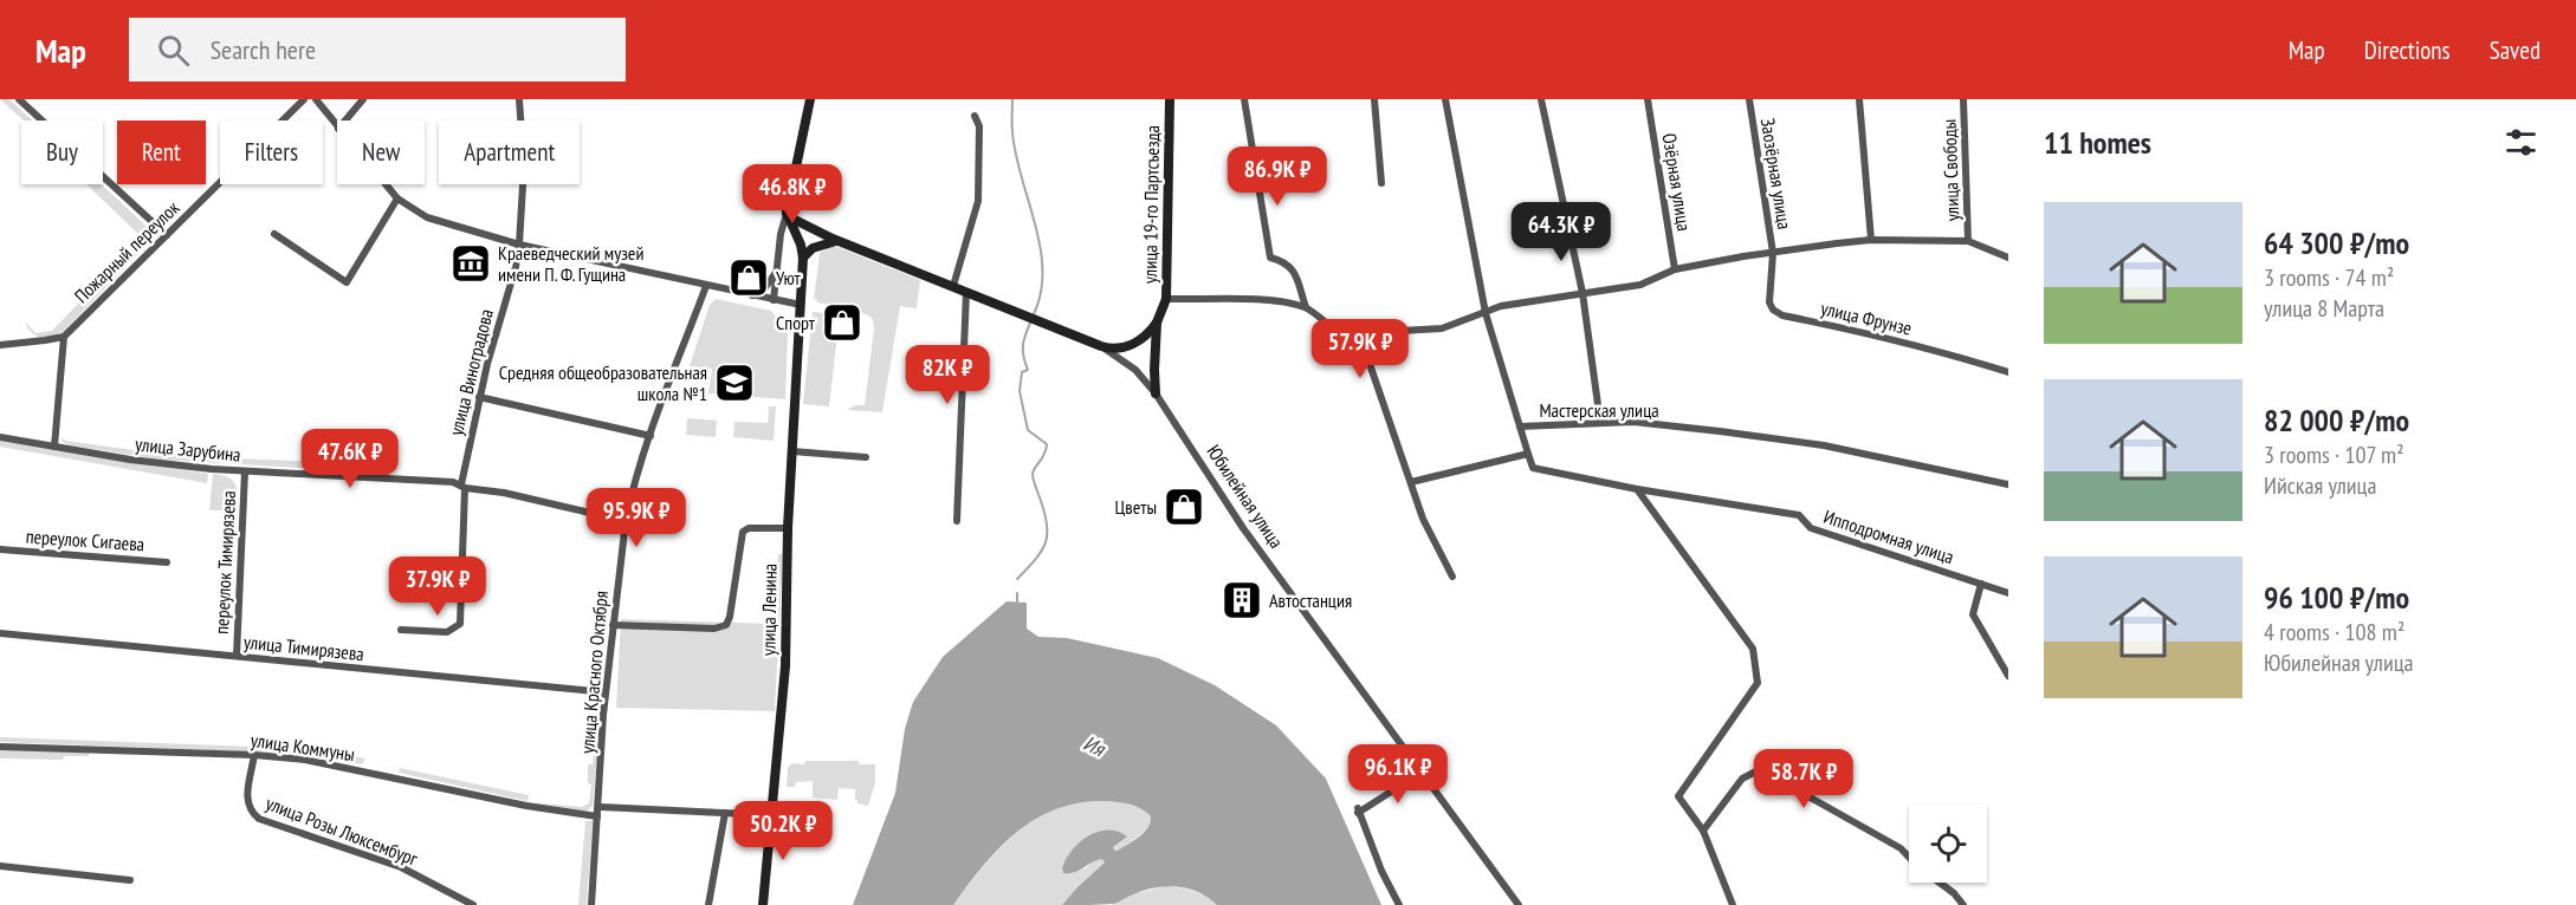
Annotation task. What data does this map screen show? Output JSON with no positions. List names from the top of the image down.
{
  "streets": {
    "main road": ["улица 19-го Партсъезда", "Юбилейная улица", "улица Ленина"],
    "street": [
      "улица Свободы",
      "Заозёрная улица",
      "Озёрная улица",
      "Пожарный переулок",
      "улица Фрунзе",
      "улица Виноградова",
      "Мастерская улица",
      "улица Зарубина",
      "Ипподромная улица",
      "переулок Сигаева",
      "переулок Тимирязева",
      "улица Тимирязева",
      "улица Красного Октября",
      "улица Коммуны",
      "улица Розы Люксембург"
    ]
  },
  "crossings": [
    ["Заозёрная улица", "улица Фрунзе"],
    ["улица 19-го Партсъезда", "Юбилейная улица"],
    ["улица Виноградова", "улица Зарубина"],
    ["улица Зарубина", "переулок Тимирязева"],
    ["улица Зарубина", "улица Красного Октября"],
    ["Юбилейная улица", "улица Ленина"],
    ["переулок Тимирязева", "улица Тимирязева"],
    ["улица Ленина", "улица Коммуны"],
    ["улица Тимирязева", "улица Красного Октября"],
    ["улица Красного Октября", "улица Коммуны"],
    ["улица Коммуны", "улица Розы Люксембург"]
  ],
  "water": ["Ия"],
  "places": {
    "museum": ["Краеведческий музей имени П. Ф. Гущина"],
    "shop": ["Уют", "Спорт", "Цветы"],
    "school or university": ["Средняя общеобразовательная школа №1"],
    "building": ["Автостанция"]
  },
  "page": {
    "header": "Map",
    "search": "Search here",
    "nav": ["Map", "Directions", "Saved"],
    "heading": "11 homes",
    "chip": [
      "Buy",
      "Rent",
      "Filters",
      "New",
      "Apartment"
    ],
    "price": [
      "86.9K ₽",
      "46.8K ₽",
      "64.3K ₽",
      "57.9K ₽",
      "82K ₽",
      "47.6K ₽",
      "95.9K ₽",
      "37.9K ₽",
      "96.1K ₽",
      "58.7K ₽",
      "50.2K ₽"
    ],
    "list": [
      {
        "name": "64 300 ₽/mo",
        "note": "3 rooms · 74 m² · улица 8 Марта"
      },
      {
        "name": "82 000 ₽/mo",
        "note": "3 rooms · 107 m² · Ийская улица"
      },
      {
        "name": "96 100 ₽/mo",
        "note": "4 rooms · 108 m² · Юбилейная улица"
      }
    ]
  }
}
